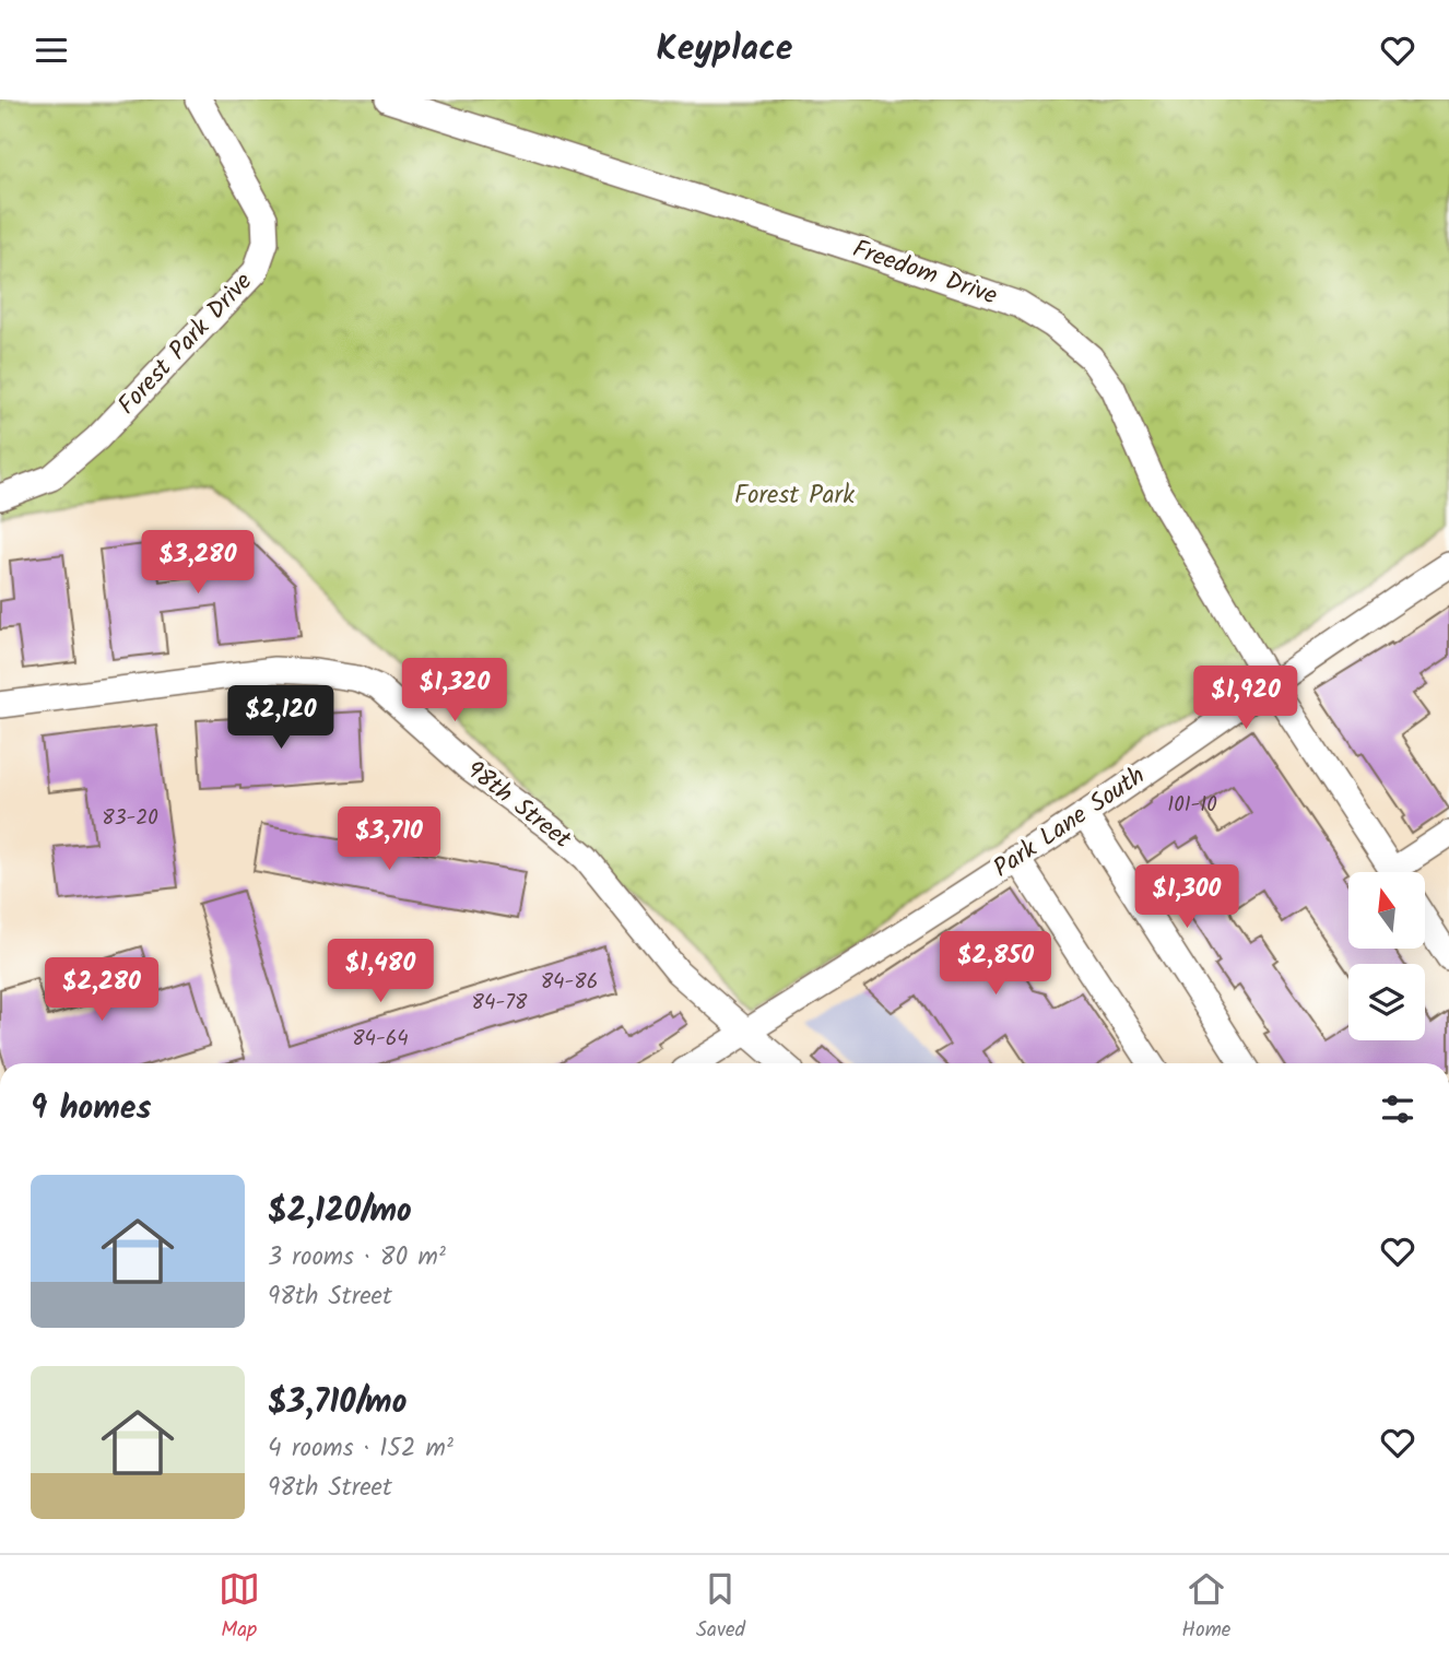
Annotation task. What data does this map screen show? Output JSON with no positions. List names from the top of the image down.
{
  "streets": {
    "street": [
      "Freedom Drive",
      "Forest Park Drive",
      "98th Street",
      "Park Lane South"
    ]
  },
  "crossings": [
    ["Freedom Drive", "Park Lane South"],
    ["98th Street", "Park Lane South"]
  ],
  "parks": ["Forest Park"],
  "house_numbers": [
    "101-10",
    "83-20",
    "84-86",
    "84-78",
    "84-64"
  ],
  "north": "top",
  "page": {
    "header": "Keyplace",
    "price": [
      "$3,280",
      "$1,320",
      "$1,920",
      "$2,120",
      "$3,710",
      "$1,300",
      "$2,850",
      "$1,480",
      "$2,280"
    ],
    "heading": "9 homes",
    "list": [
      {
        "name": "$2,120/mo",
        "note": "3 rooms · 80 m² · 98th Street"
      },
      {
        "name": "$3,710/mo",
        "note": "4 rooms · 152 m² · 98th Street"
      }
    ],
    "tabs": ["Map", "Saved", "Home"]
  }
}
